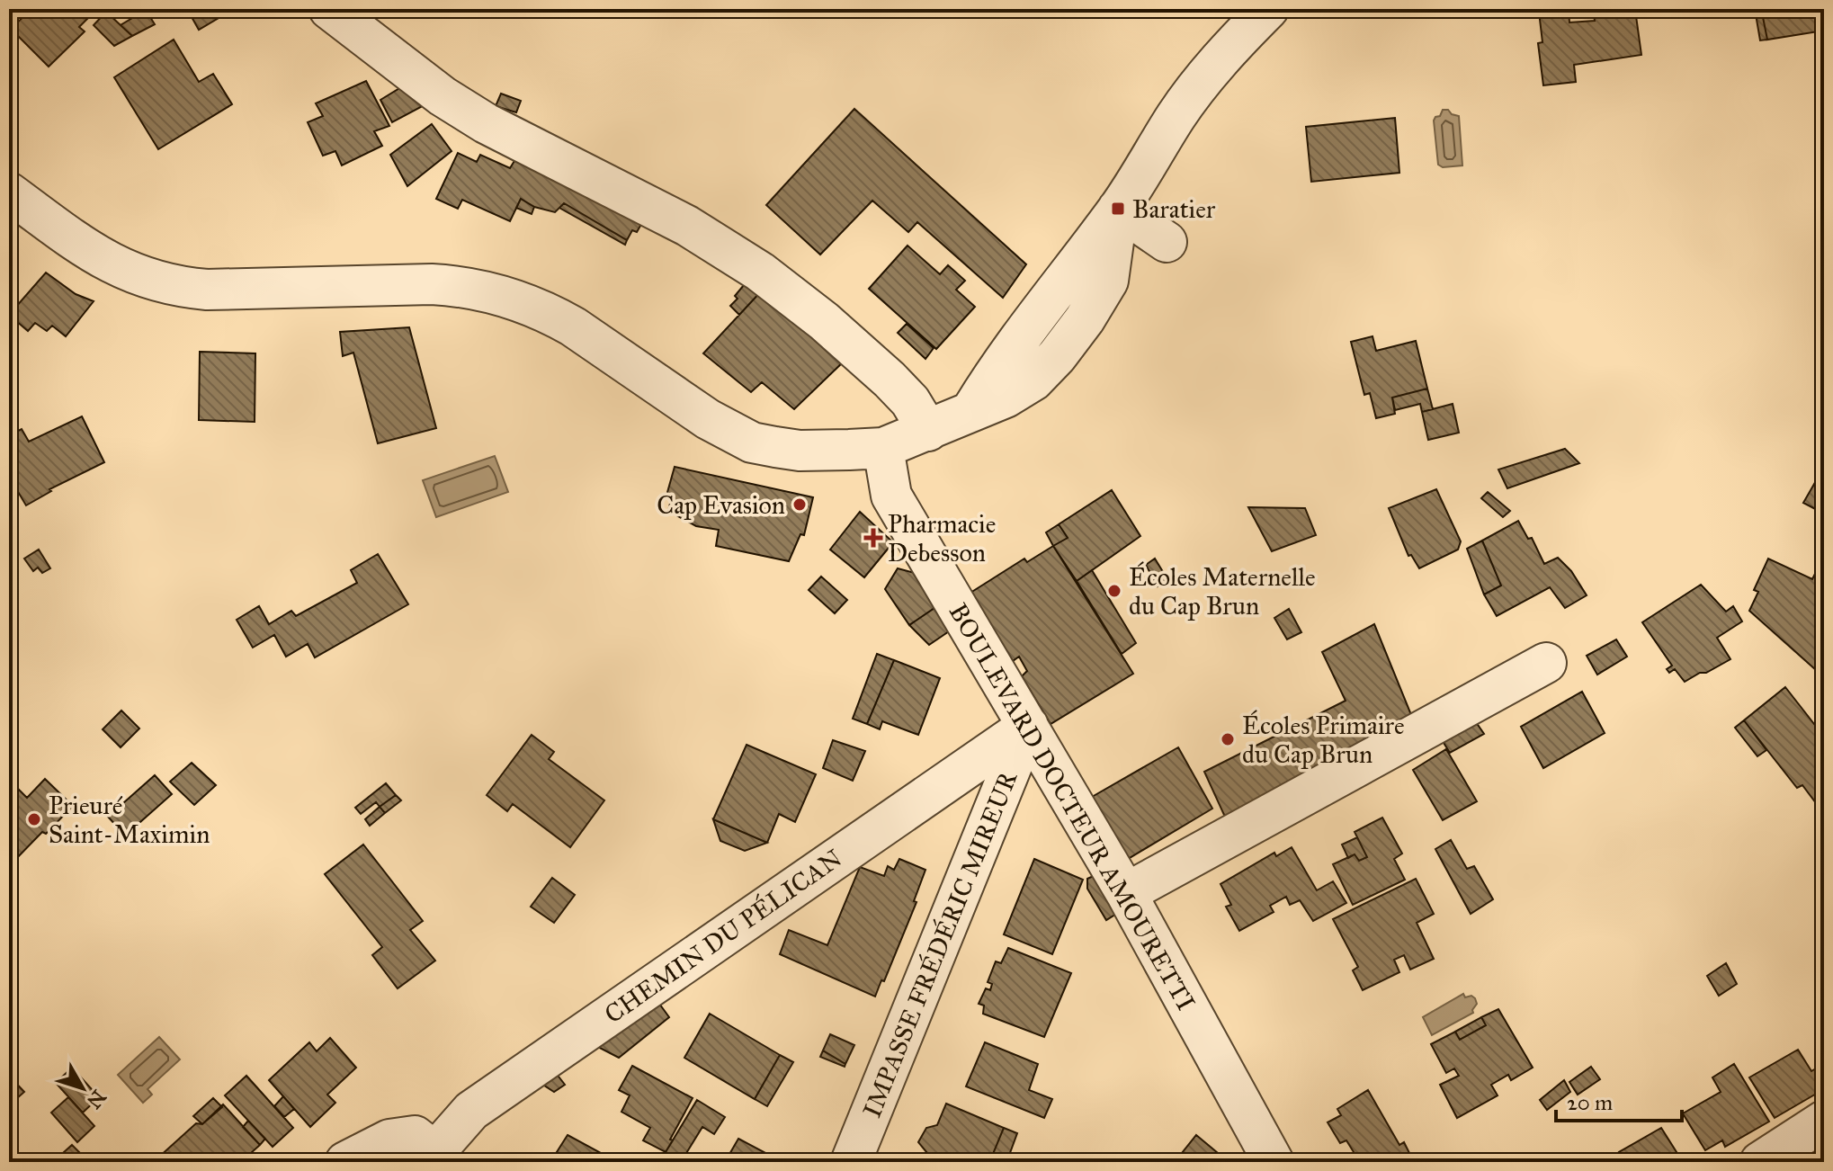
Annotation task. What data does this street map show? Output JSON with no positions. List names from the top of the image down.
{
  "streets": {
    "street": ["BOULEVARD DOCTEUR AMOURETTI", "CHEMIN DU PÉLICAN", "IMPASSE FRÉDÉRIC MIREUR"]
  },
  "crossings": [
    ["BOULEVARD DOCTEUR AMOURETTI", "CHEMIN DU PÉLICAN"],
    ["BOULEVARD DOCTEUR AMOURETTI", "IMPASSE FRÉDÉRIC MIREUR"],
    ["CHEMIN DU PÉLICAN", "IMPASSE FRÉDÉRIC MIREUR"]
  ],
  "places": {
    "transit": ["Baratier"],
    "other": [
      "Cap Evasion",
      "Écoles Maternelle du Cap Brun",
      "Écoles Primaire du Cap Brun",
      "Prieuré Saint-Maximin"
    ],
    "health": ["Pharmacie Debesson"]
  },
  "scale_bar": "20 m",
  "north": "bottom right"
}
